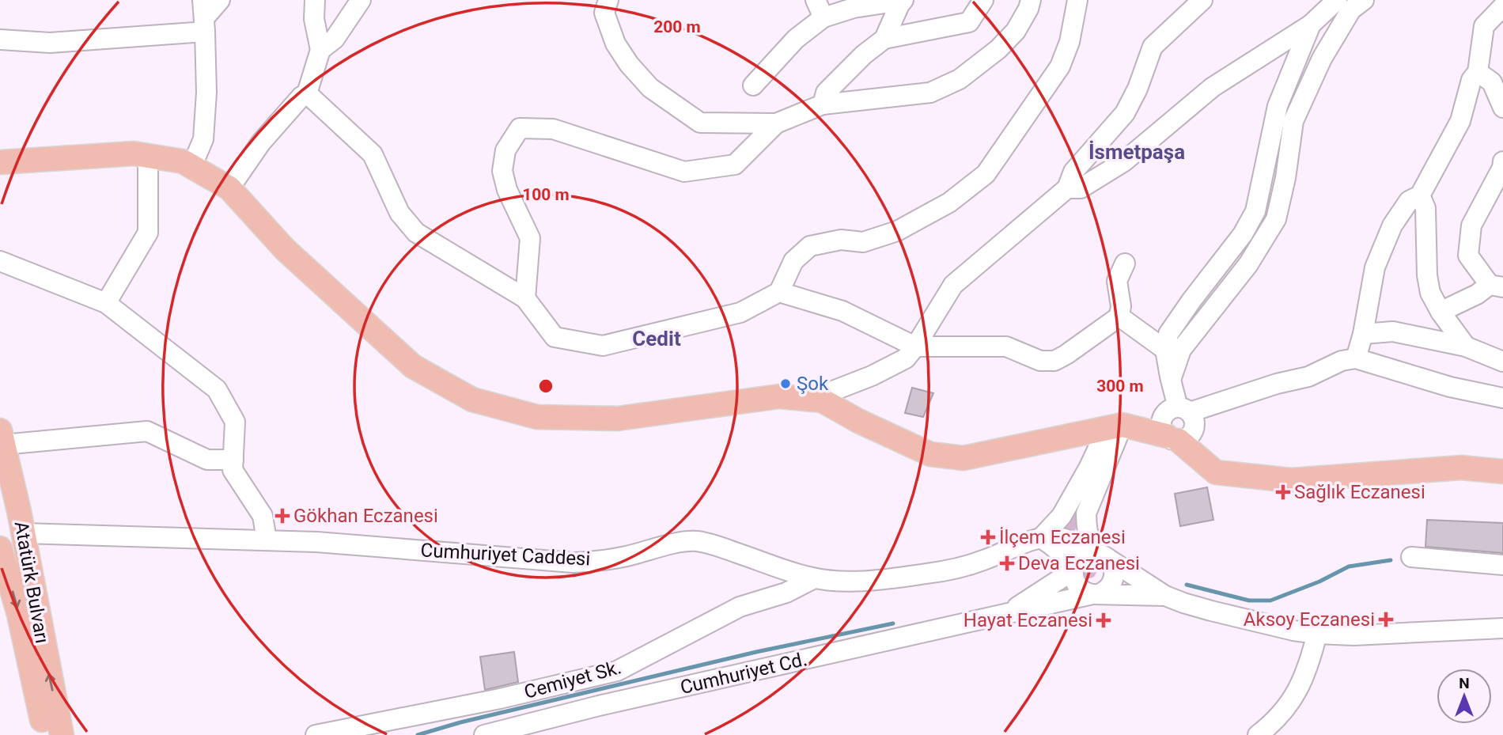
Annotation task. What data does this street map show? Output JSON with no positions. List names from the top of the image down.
{
  "streets": {
    "main road": ["Atatürk Bulvarı"],
    "street": ["Cumhuriyet Caddesi", "Cumhuriyet Cd.", "Cemiyet Sk."]
  },
  "crossings": [
    ["Cumhuriyet Caddesi", "Atatürk Bulvarı"],
    ["Cumhuriyet Caddesi", "Cumhuriyet Cd."],
    ["Cumhuriyet Caddesi", "Cemiyet Sk."]
  ],
  "districts": ["İsmetpaşa", "Cedit"],
  "places": {
    "other": ["Şok"],
    "health": [
      "Sağlık Eczanesi",
      "Gökhan Eczanesi",
      "İlçem Eczanesi",
      "Deva Eczanesi",
      "Aksoy Eczanesi",
      "Hayat Eczanesi"
    ]
  },
  "north": "top",
  "rings": ["200 m", "100 m", "300 m"]
}
